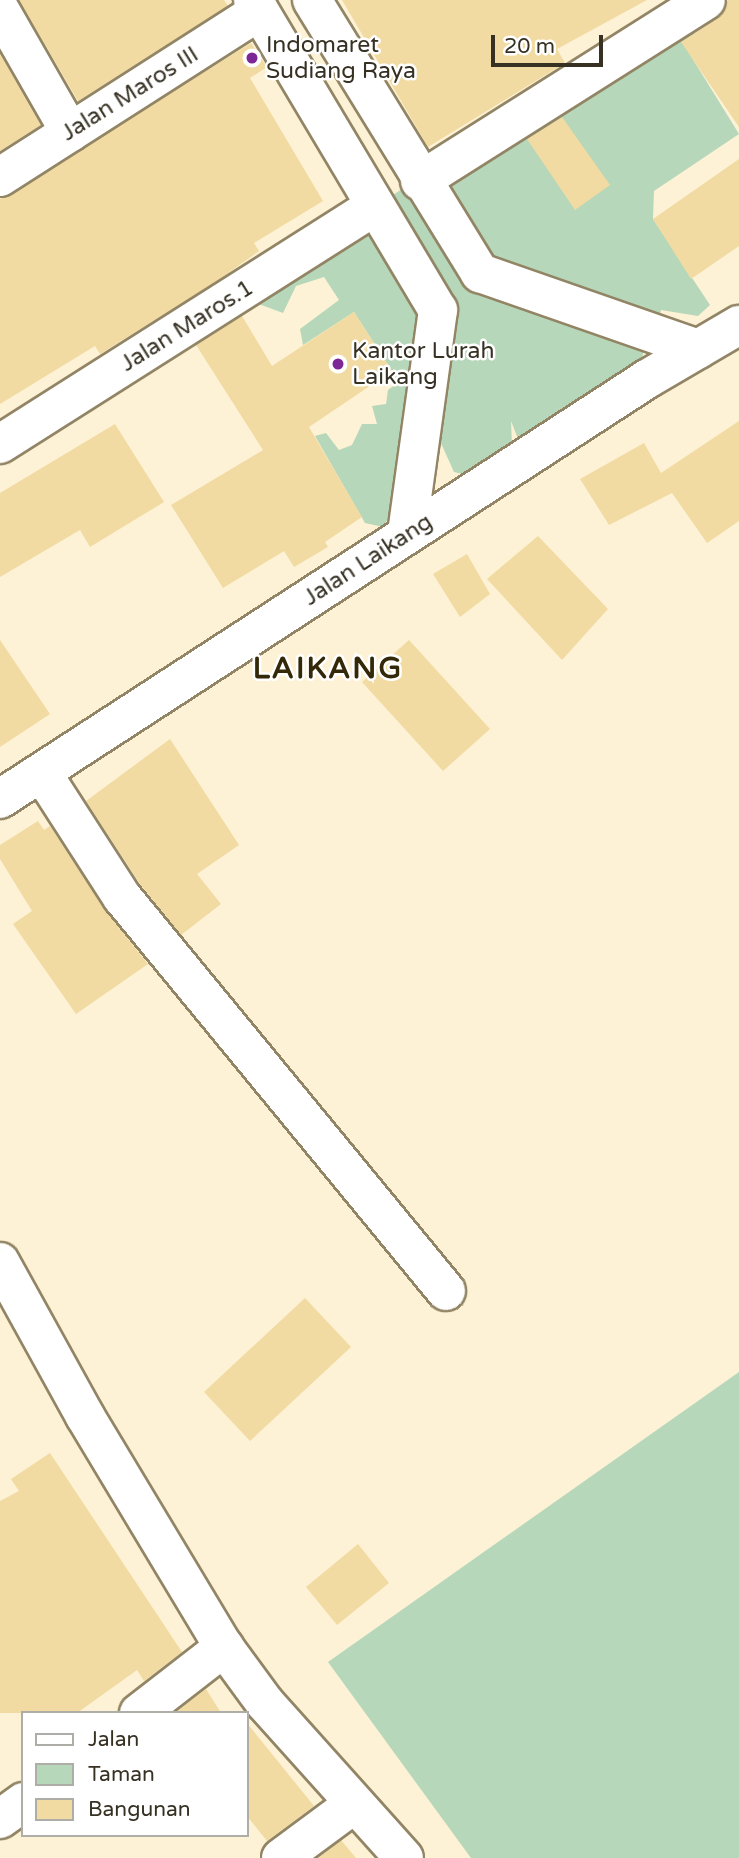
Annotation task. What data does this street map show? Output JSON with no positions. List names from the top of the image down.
{
  "streets": {
    "street": ["Jalan Maros III", "Jalan Maros.1", "Jalan Laikang"]
  },
  "districts": ["LAIKANG"],
  "places": ["Indomaret Sudiang Raya", "Kantor Lurah Laikang"],
  "legend": ["Jalan", "Taman", "Bangunan"],
  "scale_bar": "20 m"
}
